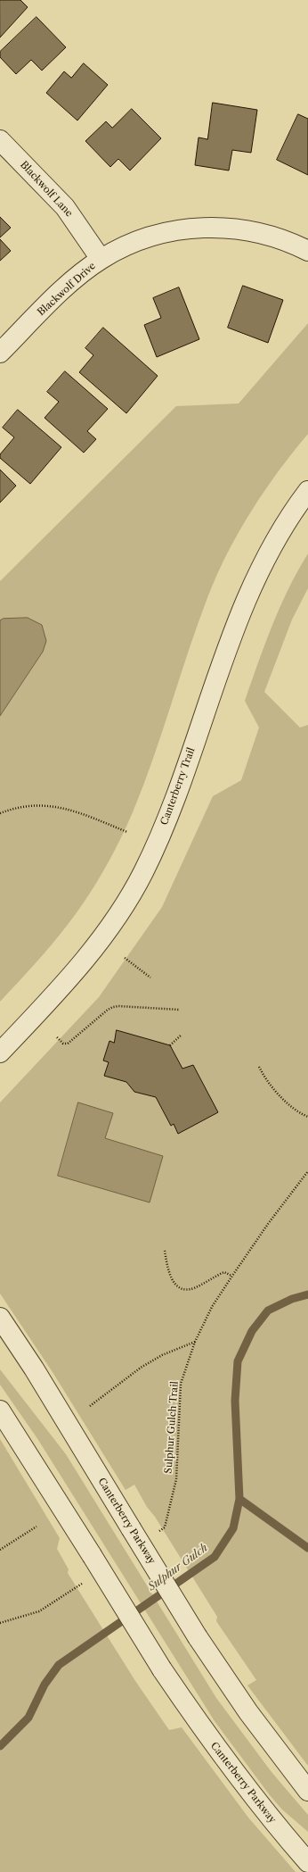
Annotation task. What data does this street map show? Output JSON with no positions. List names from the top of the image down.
{
  "streets": {
    "street": [
      "Blackwolf Lane",
      "Blackwolf Drive",
      "Canterberry Trail",
      "Canterberry Parkway"
    ],
    "path": ["Sulphur Gulch Trail"]
  },
  "crossings": [
    ["Blackwolf Lane", "Blackwolf Drive"]
  ],
  "water": ["Sulphur Gulch"]
}
